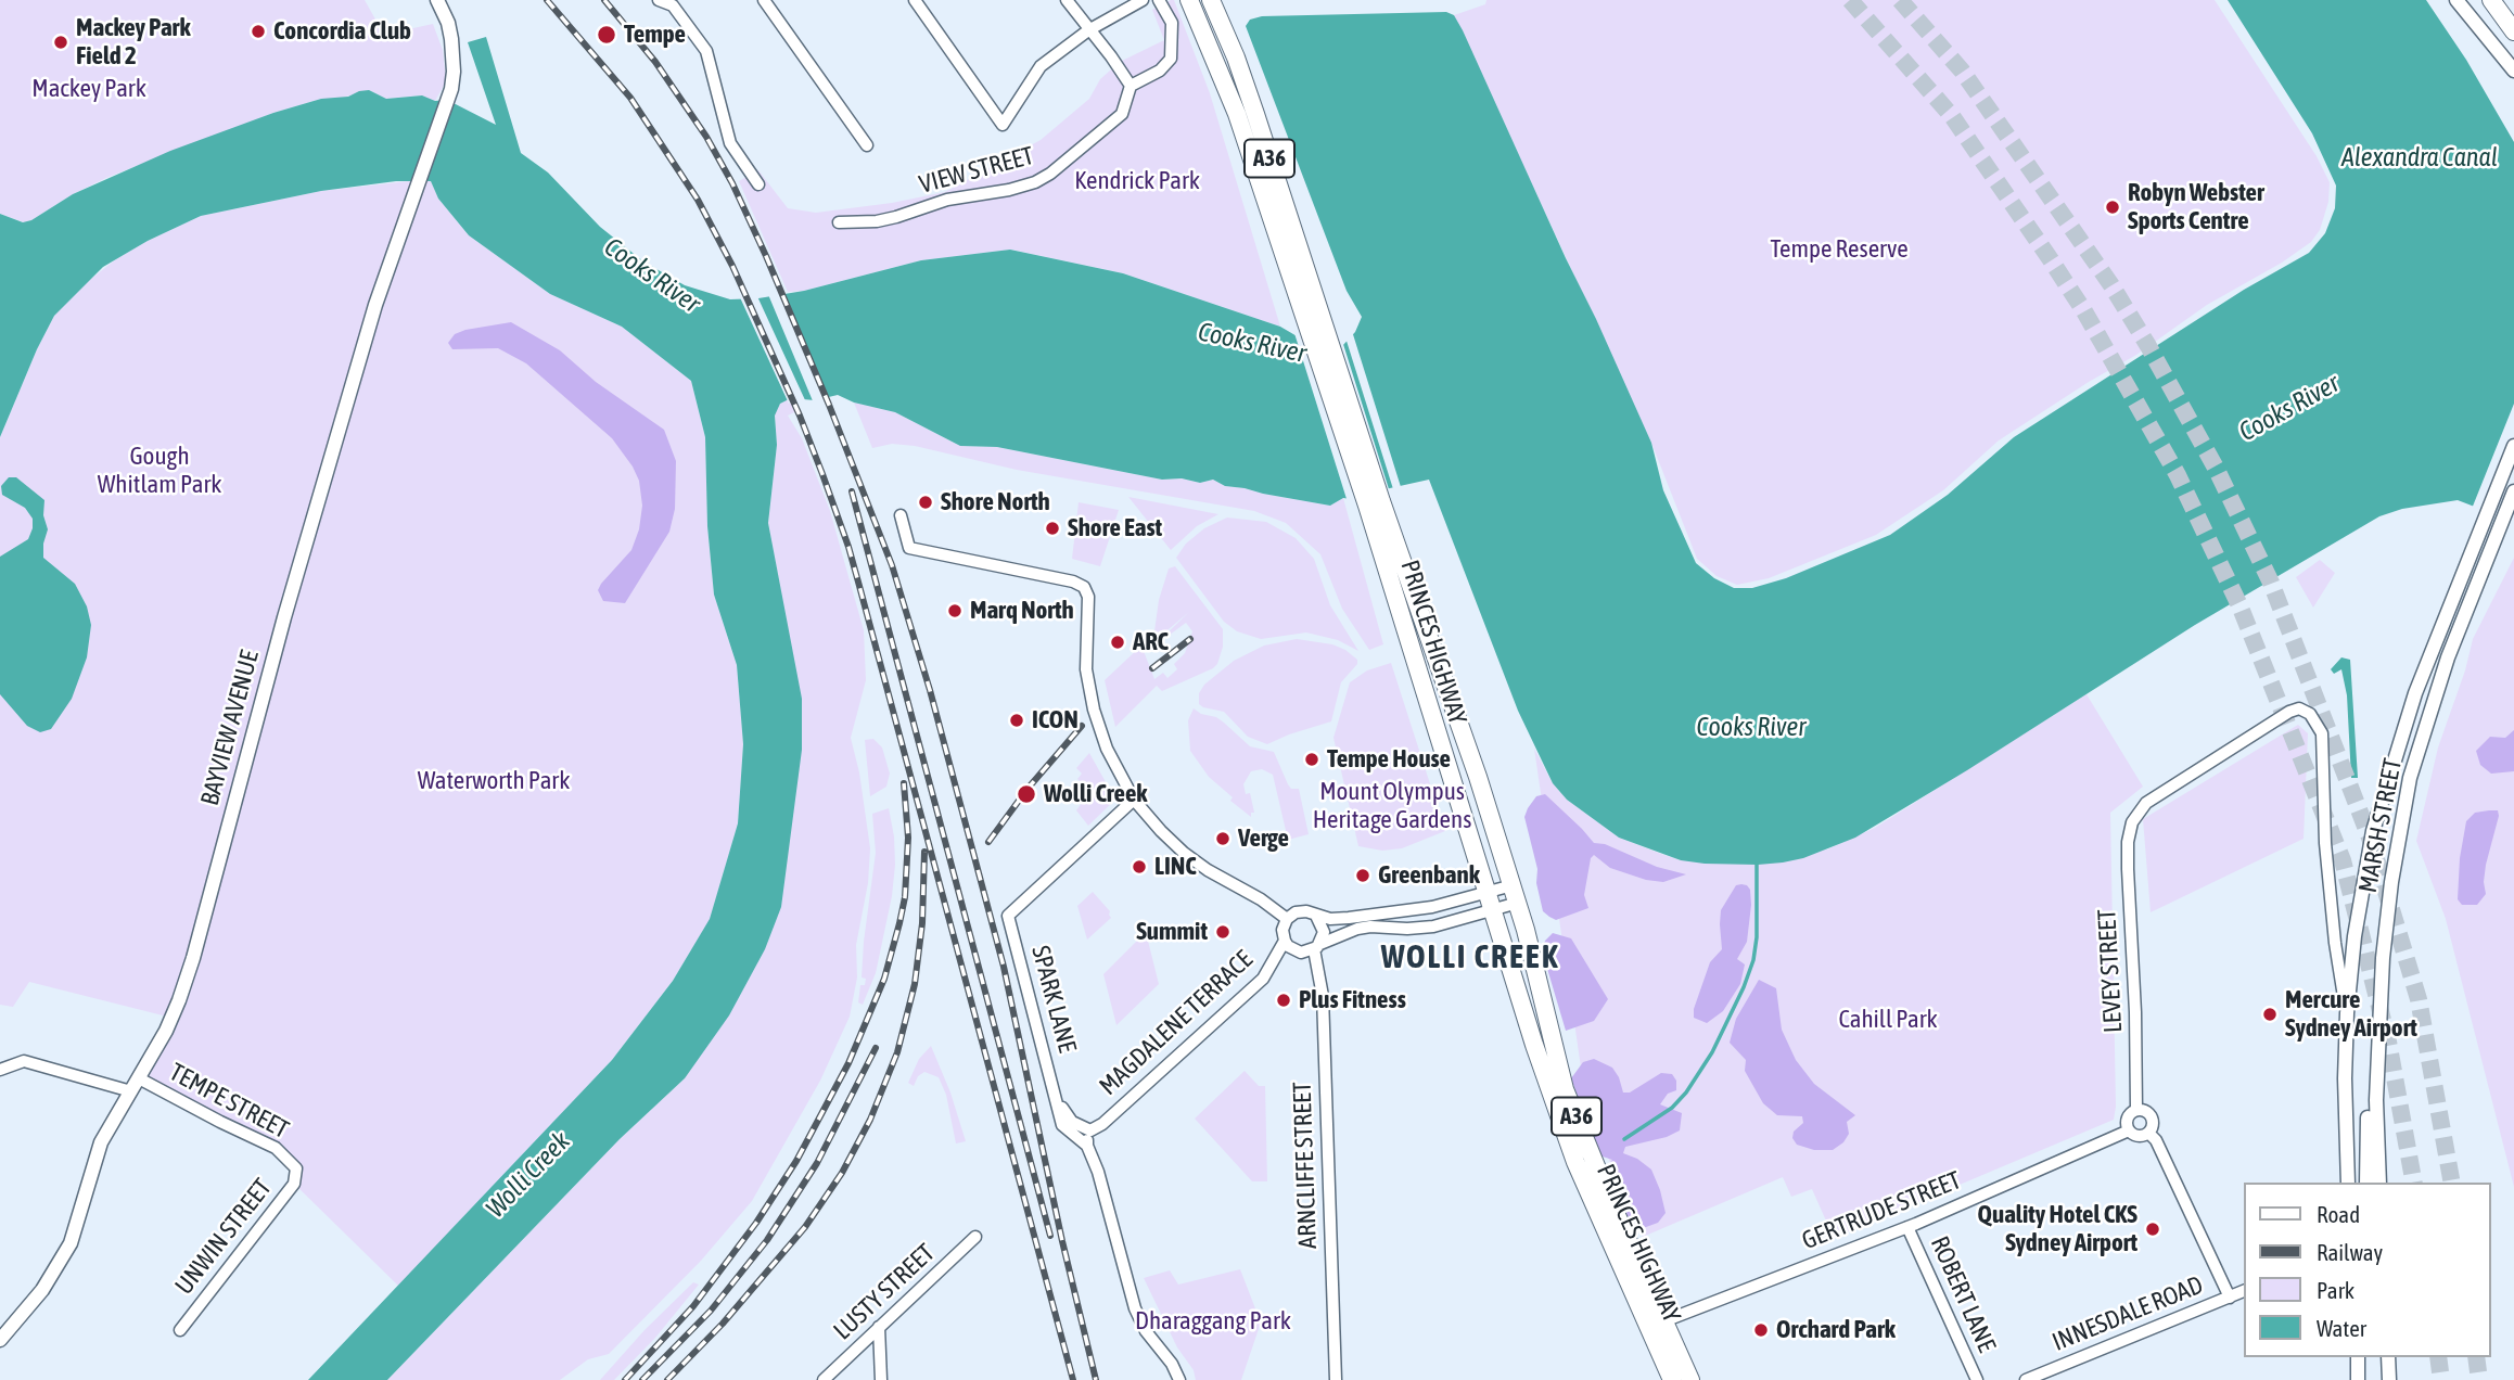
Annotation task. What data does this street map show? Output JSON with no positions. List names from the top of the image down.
{
  "streets": {
    "highway": ["A36", "PRINCES HIGHWAY"],
    "main road": ["BAYVIEW AVENUE", "MARSH STREET"],
    "street": [
      "VIEW STREET",
      "LEVEY STREET",
      "SPARK LANE",
      "MAGDALENE TERRACE",
      "TEMPE STREET",
      "ARNCLIFFE STREET",
      "GERTRUDE STREET",
      "UNWIN STREET",
      "LUSTY STREET",
      "ROBERT LANE",
      "INNESDALE ROAD"
    ]
  },
  "crossings": [
    ["PRINCES HIGHWAY", "GERTRUDE STREET"],
    ["BAYVIEW AVENUE", "TEMPE STREET"],
    ["MARSH STREET", "LEVEY STREET"],
    ["LEVEY STREET", "GERTRUDE STREET"],
    ["SPARK LANE", "MAGDALENE TERRACE"],
    ["MAGDALENE TERRACE", "ARNCLIFFE STREET"],
    ["TEMPE STREET", "UNWIN STREET"],
    ["GERTRUDE STREET", "ROBERT LANE"]
  ],
  "districts": ["WOLLI CREEK"],
  "water": ["Alexandra Canal", "Cooks River", "Wolli Creek"],
  "parks": [
    "Mackey Park",
    "Kendrick Park",
    "Tempe Reserve",
    "Gough Whitlam Park",
    "Waterworth Park",
    "Mount Olympus Heritage Gardens",
    "Cahill Park",
    "Dharaggang Park"
  ],
  "places": [
    "Concordia Club",
    "Tempe",
    "Mackey Park Field 2",
    "Robyn Webster Sports Centre",
    "Shore North",
    "Shore East",
    "Marq North",
    "ARC",
    "ICON",
    "Tempe House",
    "Wolli Creek",
    "Verge",
    "LINC",
    "Greenbank",
    "Summit",
    "Plus Fitness",
    "Mercure Sydney Airport",
    "Quality Hotel CKS Sydney Airport",
    "Orchard Park"
  ],
  "legend": [
    "Road",
    "Railway",
    "Park",
    "Water"
  ]
}
